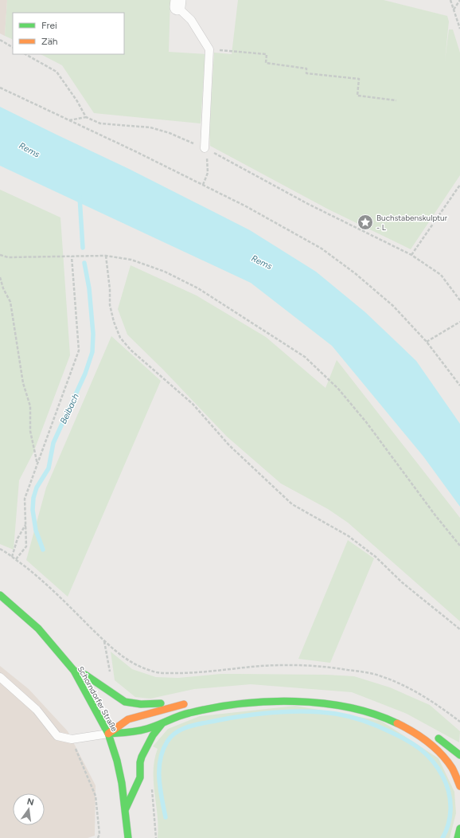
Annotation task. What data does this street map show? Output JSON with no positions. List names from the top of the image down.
{
  "streets": {
    "main road": ["Schorndorfer Straße"]
  },
  "water": ["Rems", "Beibach"],
  "places": {
    "place": ["Buchstabenskulptur - L"]
  },
  "legend": ["Frei", "Zäh"],
  "north": "top"
}
